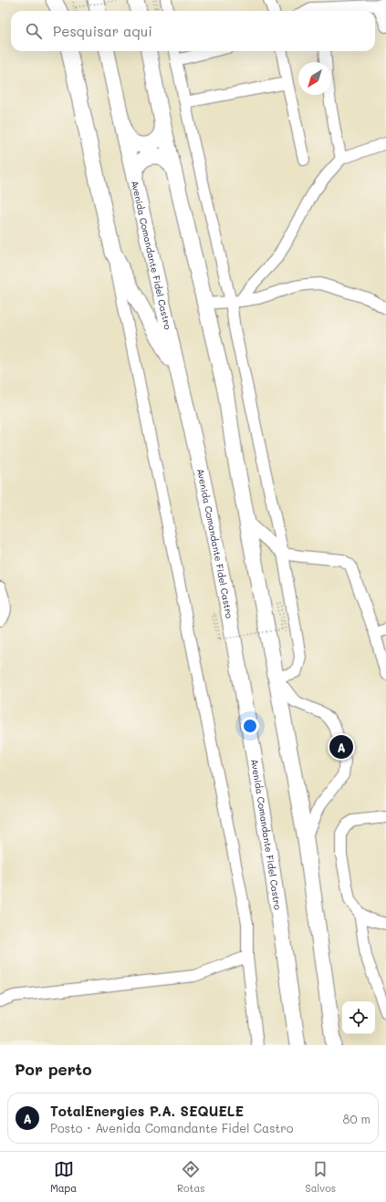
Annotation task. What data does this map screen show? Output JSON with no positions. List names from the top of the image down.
{
  "streets": {
    "highway": ["Avenida Comandante Fidel Castro"]
  },
  "north": "bottom left",
  "page": {
    "search": "Pesquisar aqui",
    "pins": "A",
    "heading": "Por perto",
    "list": [
      {
        "mark": "A",
        "name": "TotalEnergies P.A. SEQUELE",
        "note": "Posto · Avenida Comandante Fidel Castro",
        "value": "80 m"
      }
    ],
    "nav": ["Mapa", "Rotas", "Salvos"]
  }
}
